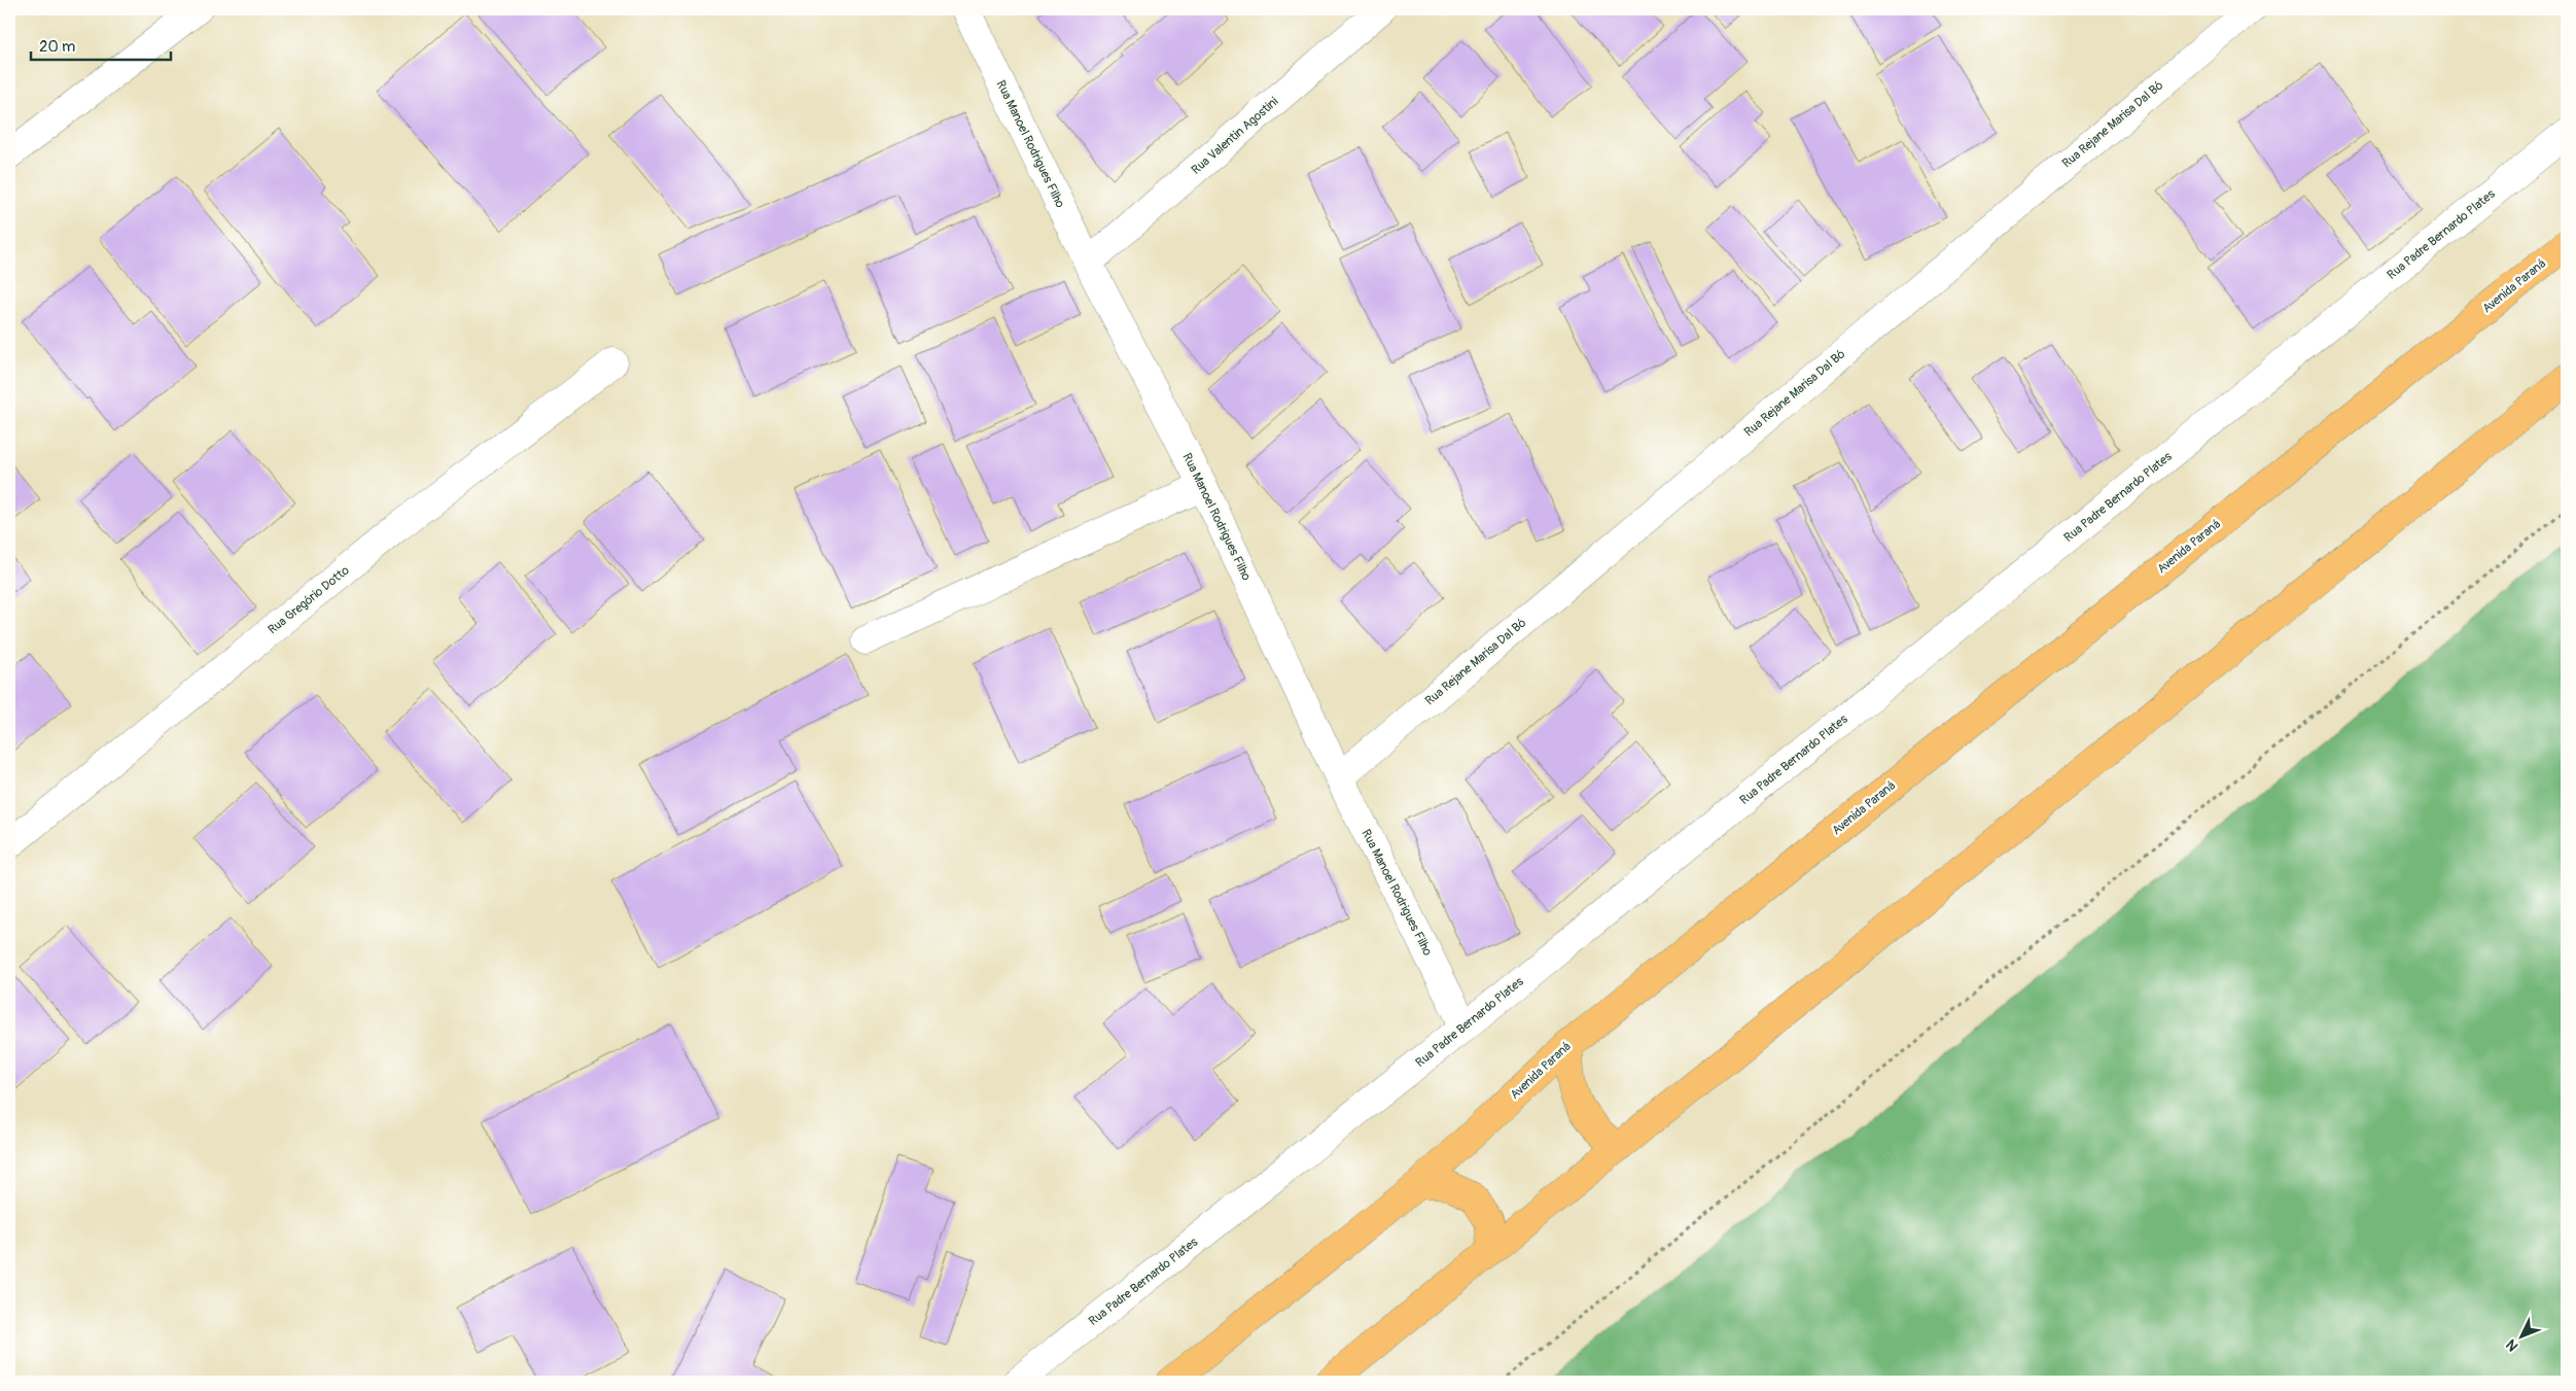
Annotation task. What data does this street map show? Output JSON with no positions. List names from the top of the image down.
{
  "streets": {
    "main road": ["Avenida Paraná"],
    "street": [
      "Rua Rejane Marisa Dal Bó",
      "Rua Valentin Agostini",
      "Rua Manoel Rodrigues Filho",
      "Rua Padre Bernardo Plates",
      "Rua Gregório Dotto"
    ]
  },
  "crossings": [
    ["Rua Rejane Marisa Dal Bó", "Rua Manoel Rodrigues Filho"],
    ["Rua Valentin Agostini", "Rua Manoel Rodrigues Filho"],
    ["Rua Manoel Rodrigues Filho", "Rua Padre Bernardo Plates"]
  ],
  "scale_bar": "20 m",
  "north": "bottom left"
}
